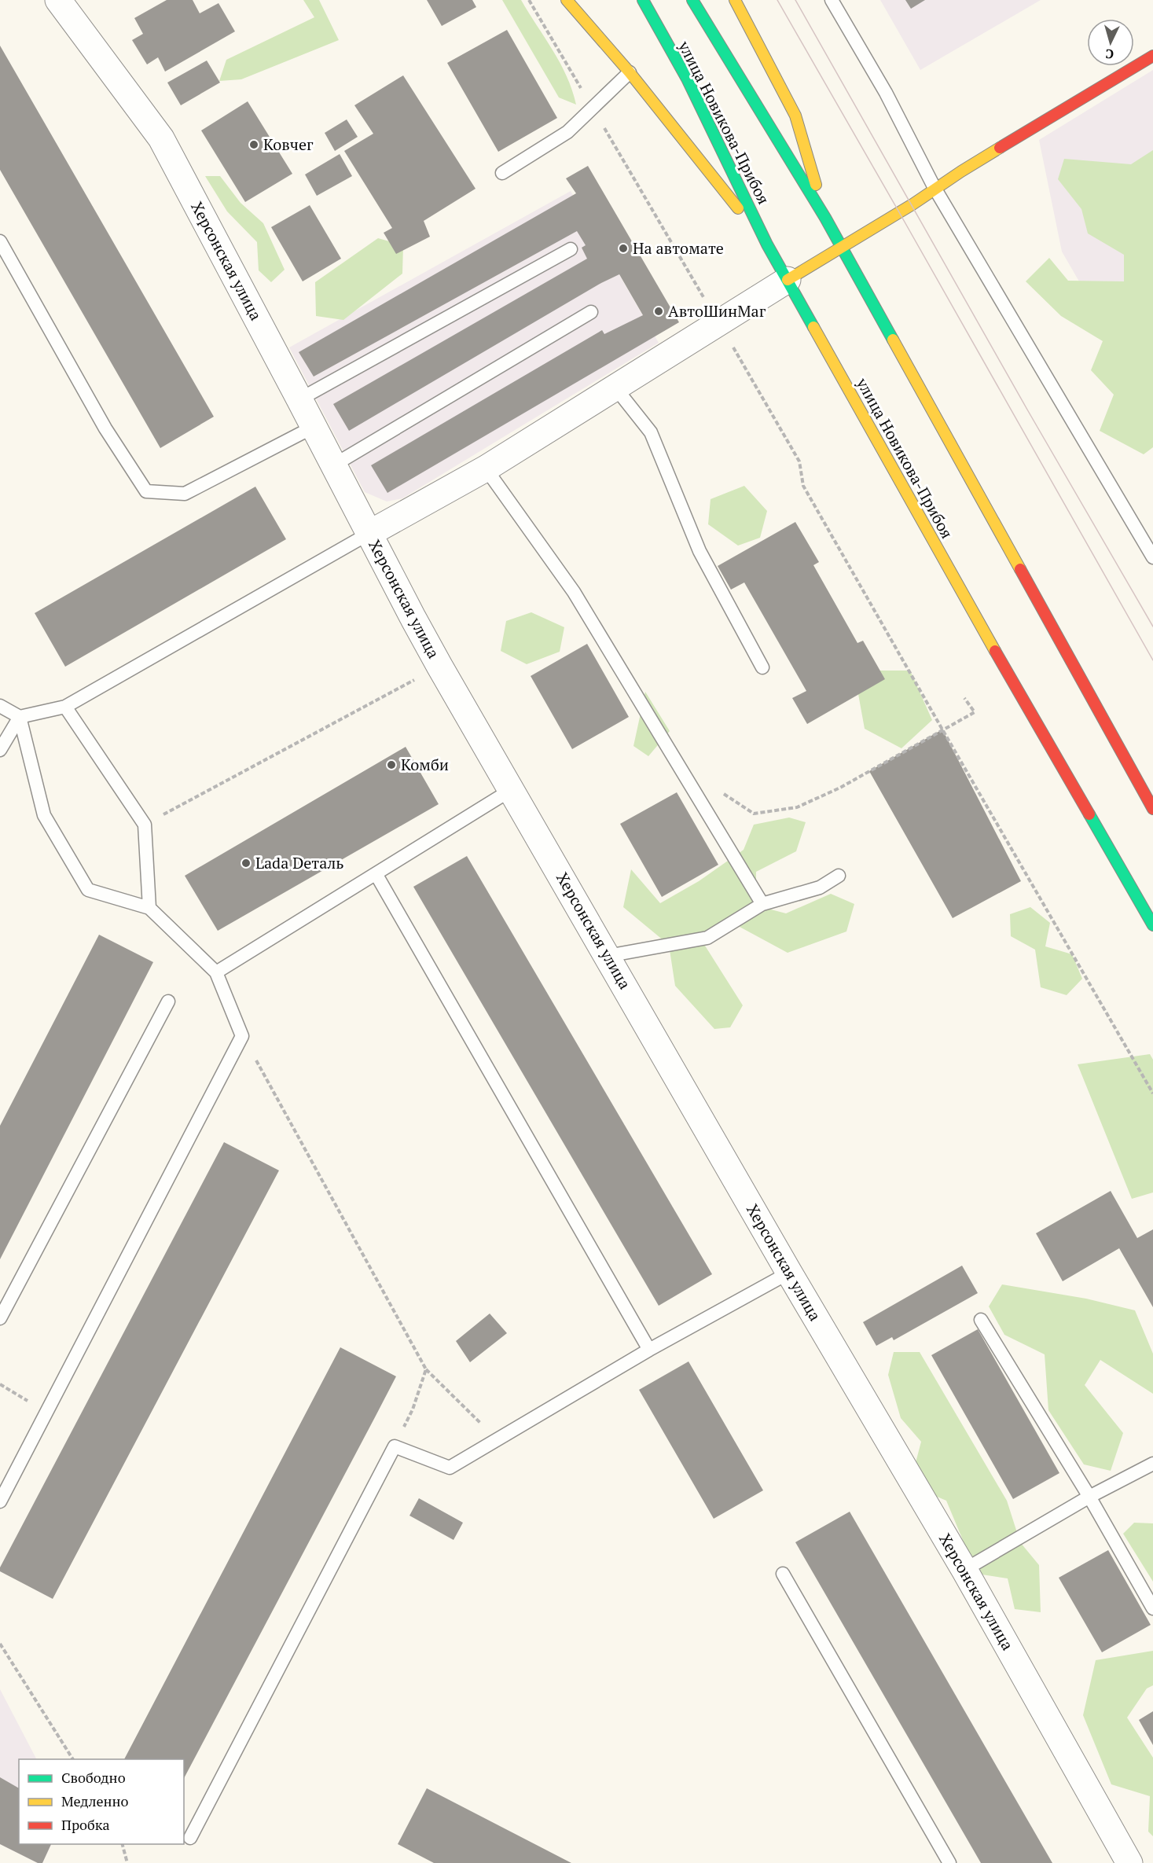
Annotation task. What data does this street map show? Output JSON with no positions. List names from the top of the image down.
{
  "streets": {
    "main road": ["улица Новикова-Прибоя"],
    "street": ["Херсонская улица"]
  },
  "places": [
    "Ковчег",
    "На автомате",
    "АвтоШинМаг",
    "Комби",
    "Lada Dеталь"
  ],
  "legend": ["Свободно", "Медленно", "Пробка"],
  "north": "bottom"
}
